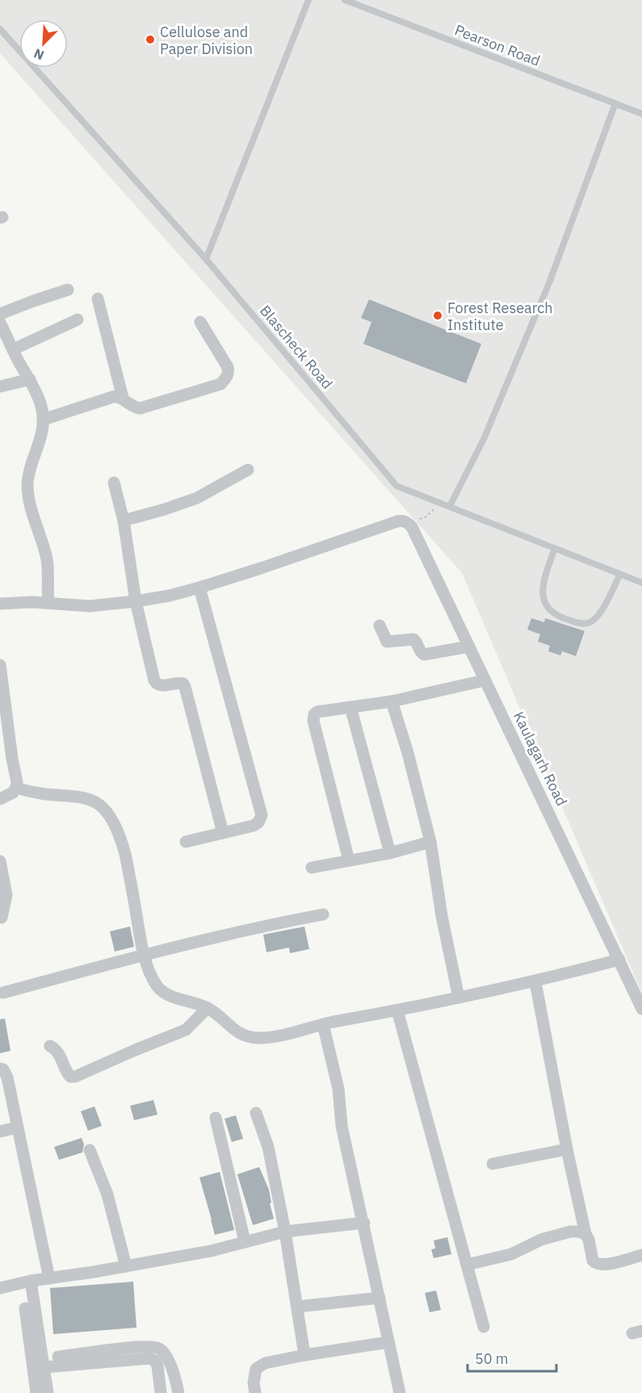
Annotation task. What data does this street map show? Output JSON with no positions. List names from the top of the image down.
{
  "streets": {
    "street": ["Kaulagarh Road"],
    "lane": ["Pearson Road", "Blascheck Road"]
  },
  "places": ["Cellulose and Paper Division", "Forest Research Institute"],
  "scale_bar": "50 m",
  "north": "bottom left"
}
